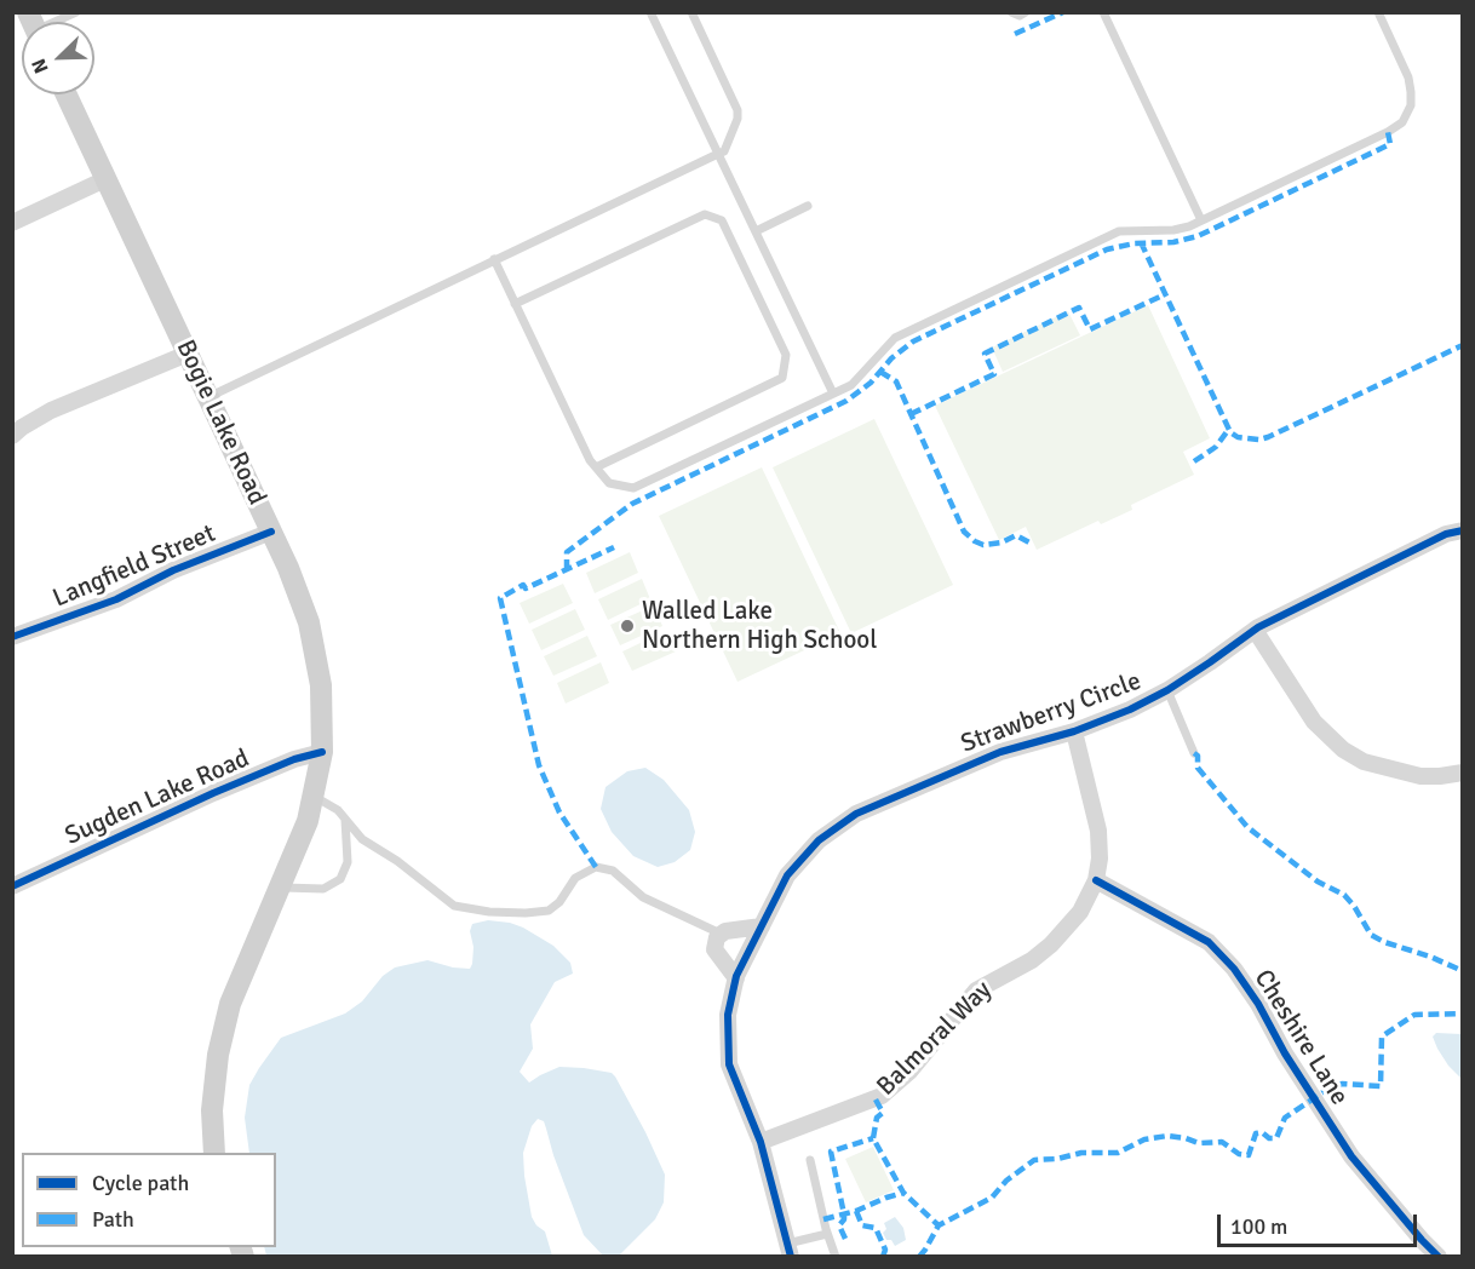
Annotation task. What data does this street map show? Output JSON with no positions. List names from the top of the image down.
{
  "streets": {
    "main road": ["Bogie Lake Road"],
    "street": [
      "Langfield Street",
      "Strawberry Circle",
      "Sugden Lake Road",
      "Cheshire Lane",
      "Balmoral Way"
    ]
  },
  "crossings": [
    ["Bogie Lake Road", "Langfield Street"],
    ["Bogie Lake Road", "Sugden Lake Road"],
    ["Strawberry Circle", "Balmoral Way"],
    ["Cheshire Lane", "Balmoral Way"]
  ],
  "places": ["Walled Lake Northern High School"],
  "legend": ["Cycle path", "Path"],
  "scale_bar": "100 m",
  "north": "bottom left"
}
